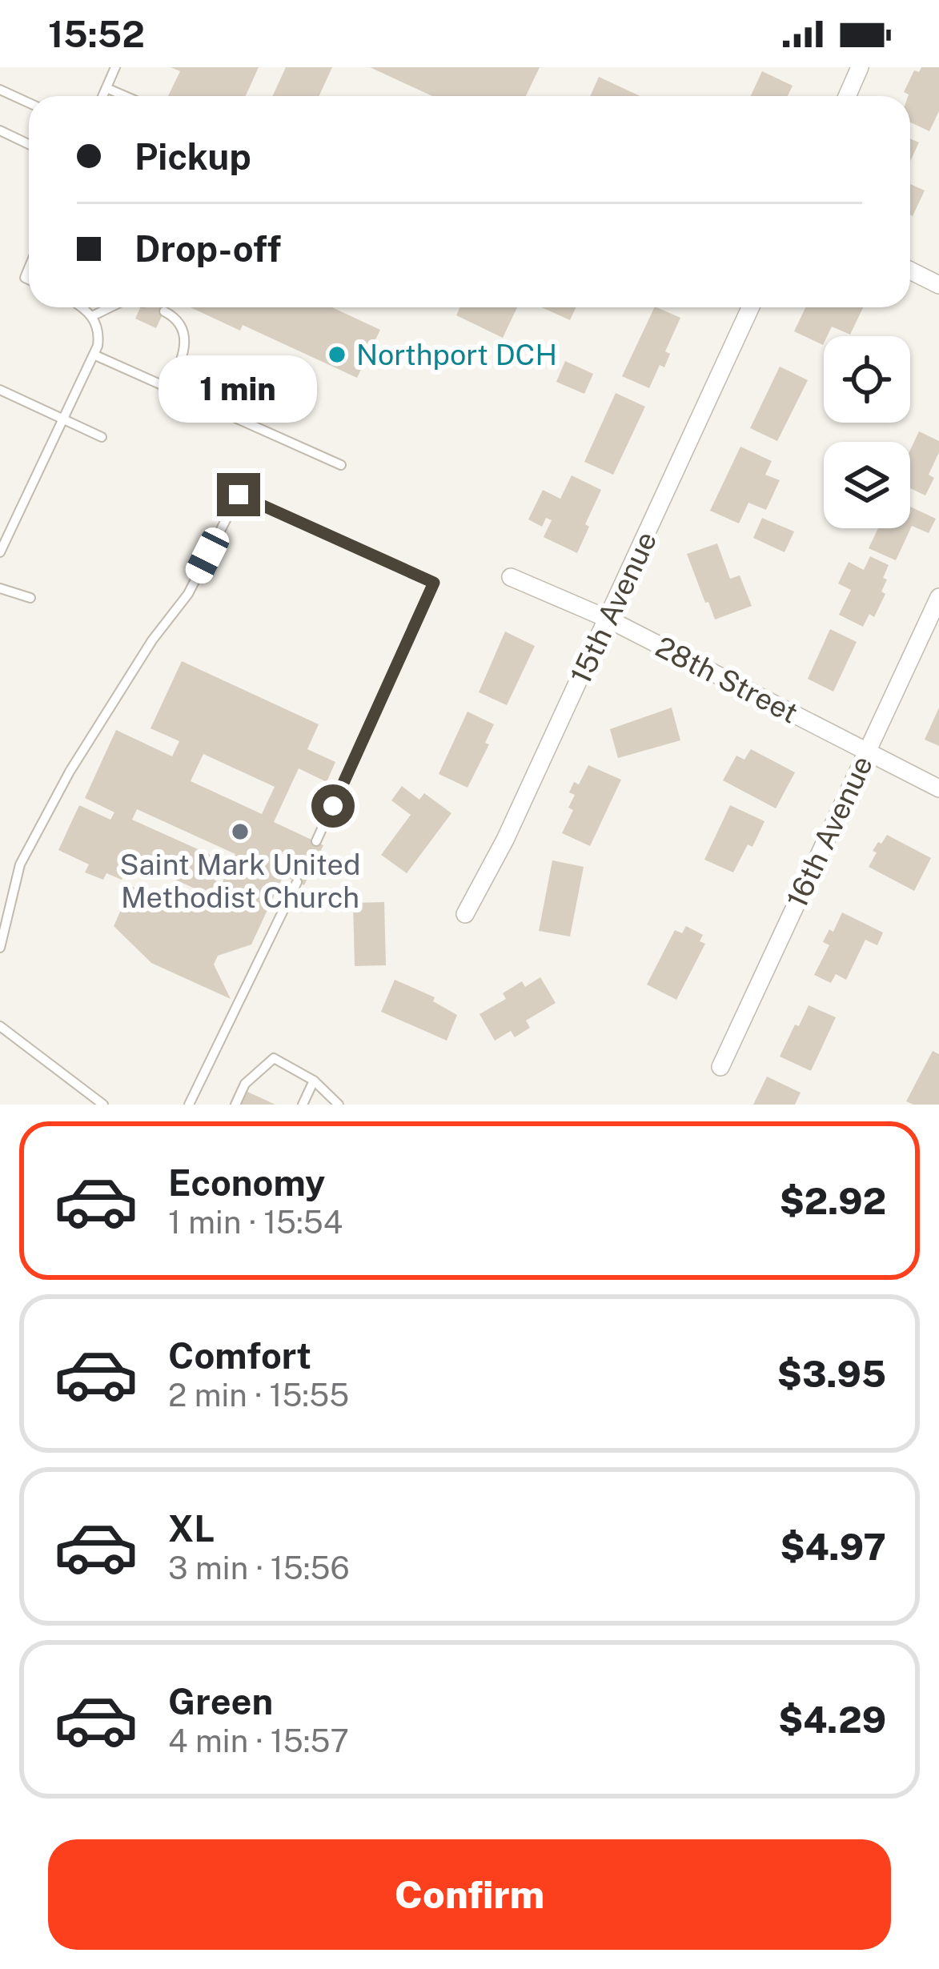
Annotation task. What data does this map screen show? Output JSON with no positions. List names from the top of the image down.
{
  "streets": {
    "street": ["15th Avenue", "28th Street", "16th Avenue"]
  },
  "crossings": [
    ["15th Avenue", "28th Street"],
    ["28th Street", "16th Avenue"]
  ],
  "places": ["Northport DCH", "Saint Mark United Methodist Church"],
  "page": {
    "status": "15:52",
    "banner": ["Pickup", "Drop-off"],
    "bubble": "1 min",
    "list": [
      {
        "name": "Economy",
        "note": "1 min · 15:54",
        "value": "$2.92"
      },
      {
        "name": "Comfort",
        "note": "2 min · 15:55",
        "value": "$3.95"
      },
      {
        "name": "XL",
        "note": "3 min · 15:56",
        "value": "$4.97"
      },
      {
        "name": "Green",
        "note": "4 min · 15:57",
        "value": "$4.29"
      }
    ],
    "buttons": "Confirm"
  }
}
